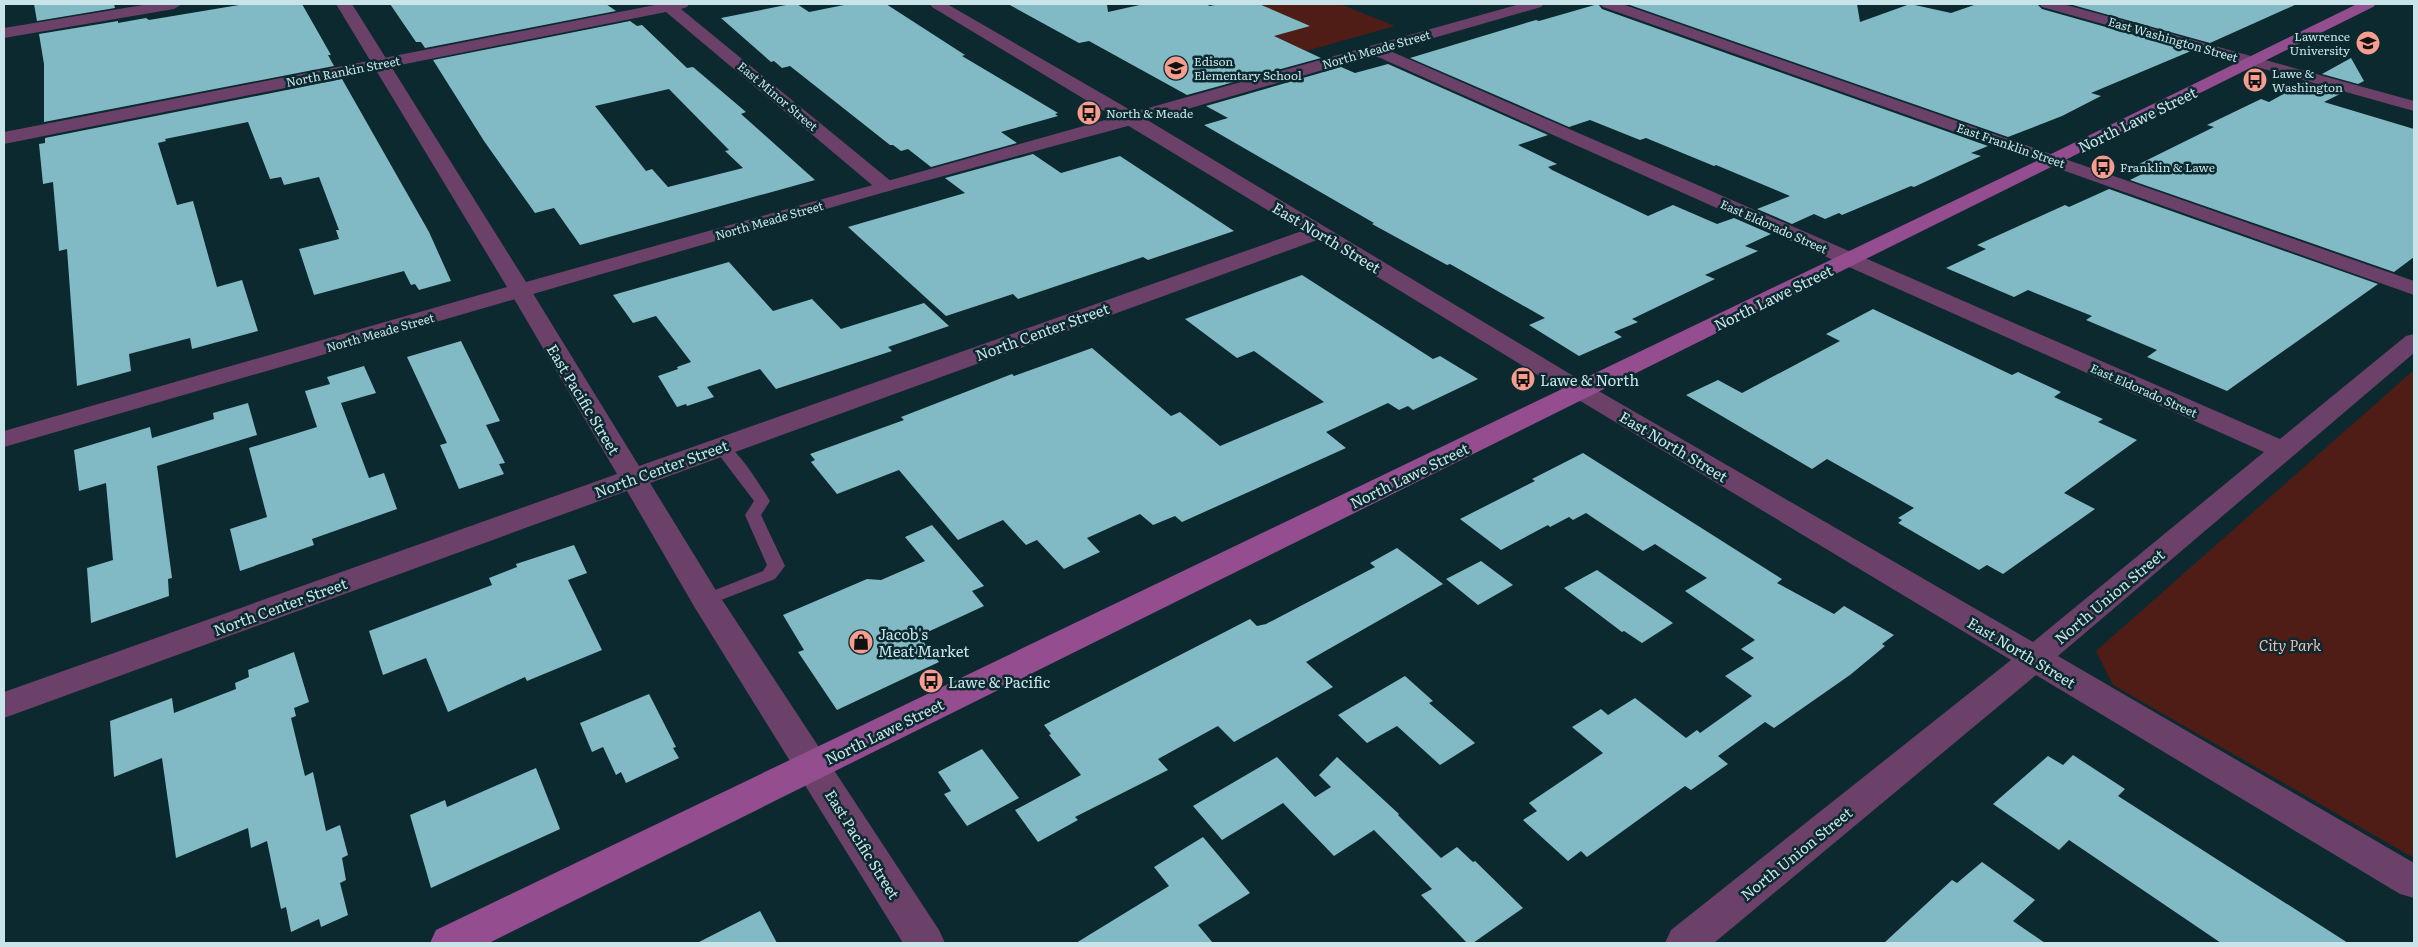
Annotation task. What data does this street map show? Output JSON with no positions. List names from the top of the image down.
{
  "streets": {
    "main road": ["North Lawe Street"],
    "street": [
      "East Washington Street",
      "North Meade Street",
      "North Rankin Street",
      "East Minor Street",
      "East Franklin Street",
      "East Eldorado Street",
      "East North Street",
      "North Center Street",
      "East Pacific Street",
      "North Union Street"
    ]
  },
  "crossings": [
    ["East Washington Street", "North Lawe Street"],
    ["North Meade Street", "East Minor Street"],
    ["North Meade Street", "East Eldorado Street"],
    ["North Meade Street", "East North Street"],
    ["North Meade Street", "East Pacific Street"],
    ["North Rankin Street", "East Minor Street"],
    ["North Rankin Street", "East Pacific Street"],
    ["North Lawe Street", "East Franklin Street"],
    ["North Lawe Street", "East Eldorado Street"],
    ["North Lawe Street", "East North Street"],
    ["North Lawe Street", "East Pacific Street"],
    ["East Eldorado Street", "North Union Street"],
    ["East North Street", "North Center Street"],
    ["East North Street", "North Union Street"],
    ["North Center Street", "East Pacific Street"]
  ],
  "parks": ["City Park"],
  "places": {
    "school or university": ["Lawrence University", "Edison Elementary School"],
    "bus stop": [
      "Lawe & Washington",
      "North & Meade",
      "Franklin & Lawe",
      "Lawe & North",
      "Lawe & Pacific"
    ],
    "shop": ["Jacob's Meat Market"]
  }
}
